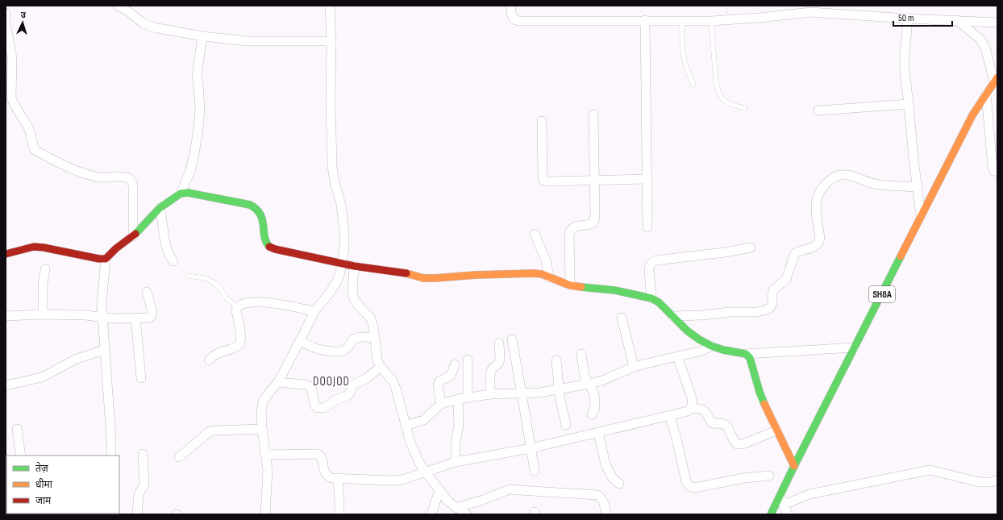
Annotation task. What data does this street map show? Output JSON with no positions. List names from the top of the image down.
{
  "streets": {
    "street": ["SH8A"]
  },
  "districts": ["DOOJOD"],
  "legend": ["तेज़", "धीमा", "जाम"],
  "scale_bar": "50 m",
  "north": "top"
}
